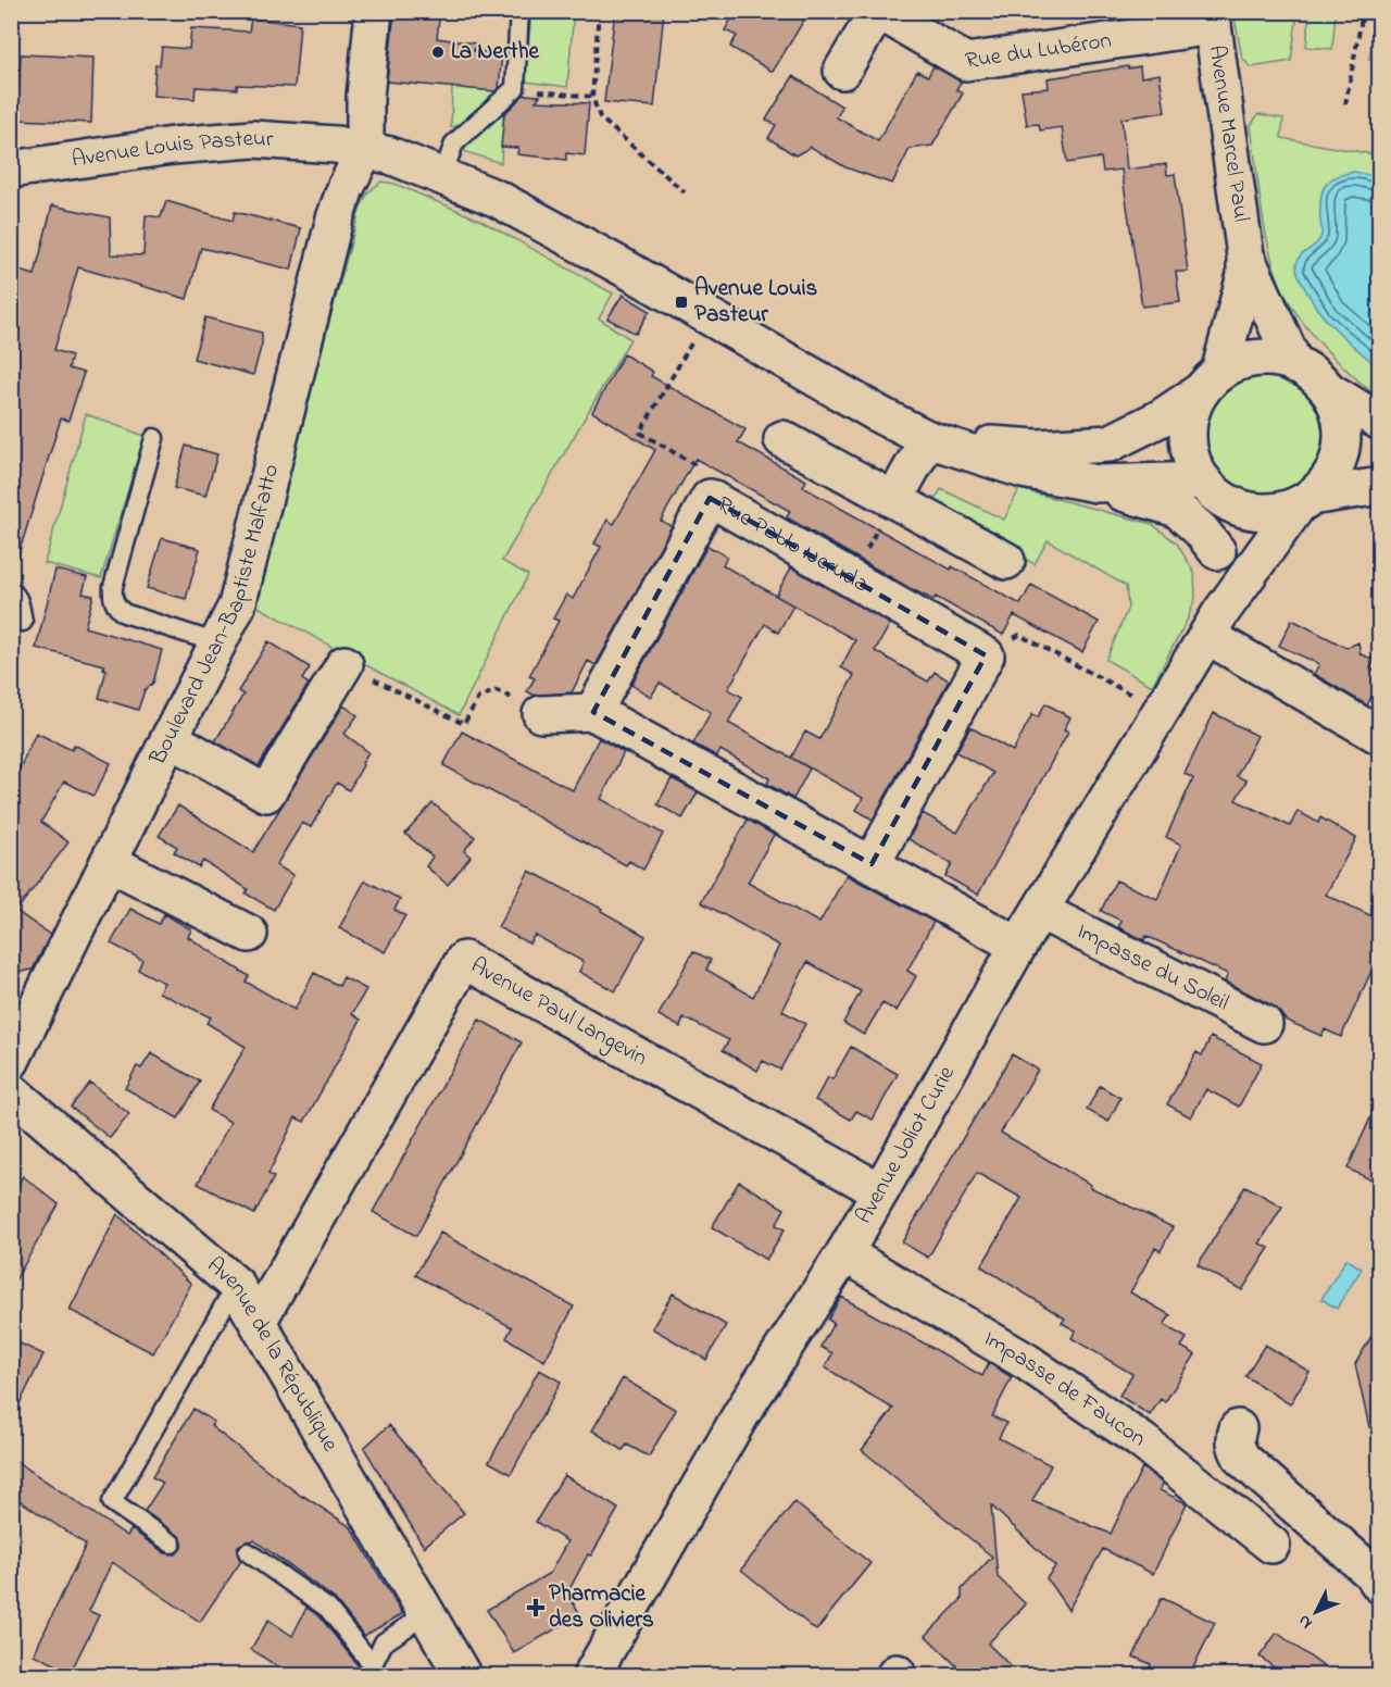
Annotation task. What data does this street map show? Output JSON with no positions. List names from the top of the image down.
{
  "streets": {
    "street": [
      "Rue du Lubéron",
      "Avenue Marcel Paul",
      "Avenue Louis Pasteur",
      "Rue Pablo Neruda",
      "Boulevard Jean-Baptiste Malfatto",
      "Impasse du Soleil",
      "Avenue Paul Langevin",
      "Avenue Joliot Curie",
      "Avenue de la République",
      "Impasse de Faucon"
    ]
  },
  "crossings": [
    ["Rue du Lubéron", "Avenue Marcel Paul"],
    ["Avenue Marcel Paul", "Avenue Louis Pasteur"],
    ["Avenue Marcel Paul", "Avenue Joliot Curie"],
    ["Avenue Louis Pasteur", "Boulevard Jean-Baptiste Malfatto"],
    ["Avenue Louis Pasteur", "Avenue Joliot Curie"],
    ["Impasse du Soleil", "Avenue Joliot Curie"],
    ["Avenue Paul Langevin", "Avenue Joliot Curie"],
    ["Avenue Paul Langevin", "Avenue de la République"],
    ["Avenue Joliot Curie", "Impasse de Faucon"]
  ],
  "places": {
    "other": ["La Nerthe"],
    "transit": ["Avenue Louis Pasteur"],
    "health": ["Pharmacie des Oliviers"]
  },
  "north": "bottom left"
}
